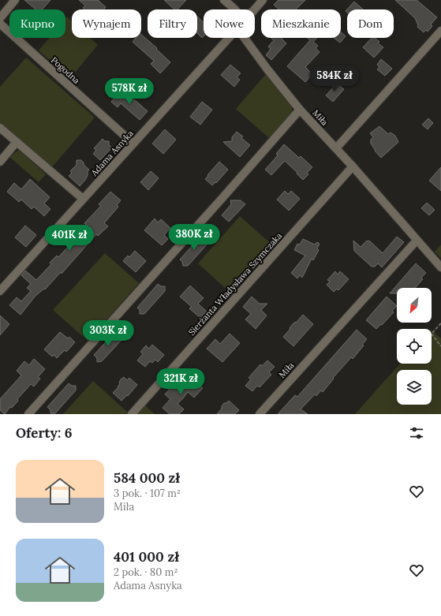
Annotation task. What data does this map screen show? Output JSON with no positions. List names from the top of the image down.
{
  "streets": {
    "street": [
      "Pogodna",
      "Miła",
      "Adama Asnyka",
      "Sierżanta Władysława Szymczaka"
    ]
  },
  "crossings": [
    ["Pogodna", "Adama Asnyka"],
    ["Miła", "Sierżanta Władysława Szymczaka"]
  ],
  "north": "bottom left",
  "page": {
    "chip": [
      "Kupno",
      "Wynajem",
      "Filtry",
      "Nowe",
      "Mieszkanie",
      "Dom"
    ],
    "price": [
      "584K zł",
      "578K zł",
      "380K zł",
      "401K zł",
      "303K zł",
      "321K zł"
    ],
    "heading": "Oferty: 6",
    "list": [
      {
        "name": "584 000 zł",
        "note": "3 pok. · 107 m² · Miła"
      },
      {
        "name": "401 000 zł",
        "note": "2 pok. · 80 m² · Adama Asnyka"
      }
    ]
  }
}
